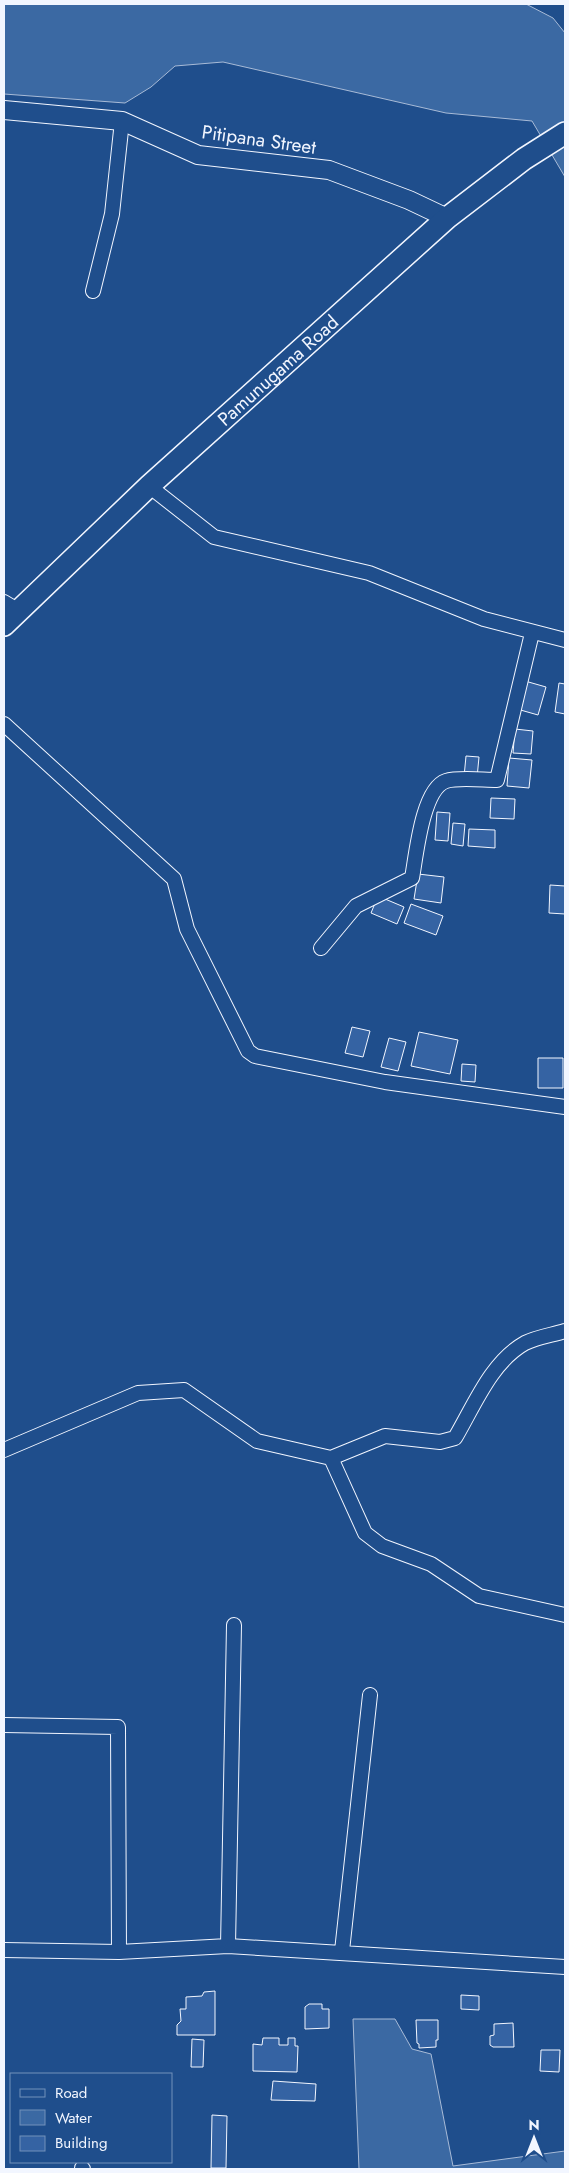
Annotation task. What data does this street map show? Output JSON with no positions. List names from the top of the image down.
{
  "streets": {
    "main road": ["Pamunugama Road"],
    "street": ["Pitipana Street"]
  },
  "crossings": [
    ["Pitipana Street", "Pamunugama Road"]
  ],
  "legend": ["Road", "Water", "Building"],
  "north": "top"
}
